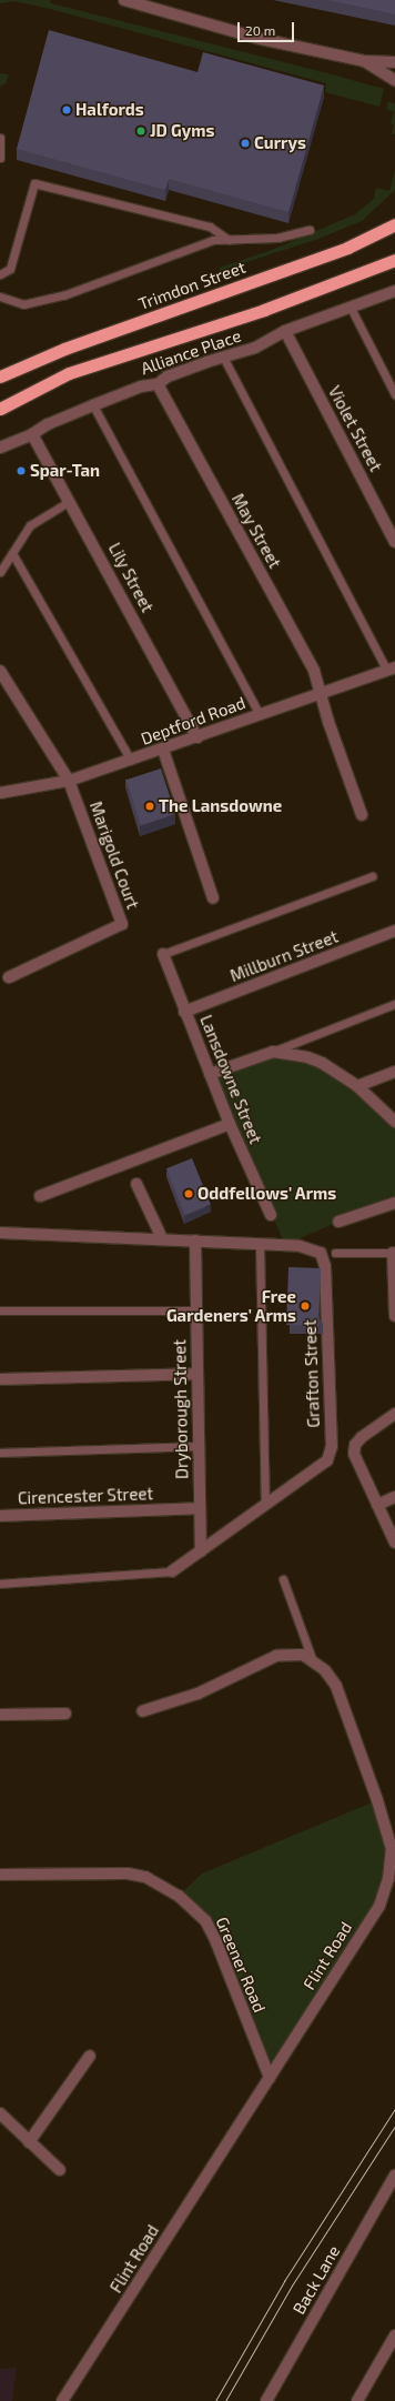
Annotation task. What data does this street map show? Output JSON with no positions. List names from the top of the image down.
{
  "streets": {
    "highway": ["Trimdon Street"],
    "street": [
      "Alliance Place",
      "Violet Street",
      "May Street",
      "Lily Street",
      "Deptford Road",
      "Marigold Court",
      "Millburn Street",
      "Lansdowne Street",
      "Grafton Street",
      "Dryborough Street",
      "Cirencester Street",
      "Flint Road",
      "Greener Road",
      "Back Lane"
    ]
  },
  "crossings": [
    ["Alliance Place", "Violet Street"],
    ["Alliance Place", "May Street"],
    ["Alliance Place", "Lily Street"],
    ["May Street", "Deptford Road"],
    ["Lily Street", "Deptford Road"],
    ["Deptford Road", "Marigold Court"],
    ["Millburn Street", "Lansdowne Street"],
    ["Grafton Street", "Dryborough Street"],
    ["Dryborough Street", "Cirencester Street"],
    ["Flint Road", "Greener Road"]
  ],
  "places": [
    "Halfords",
    "JD Gyms",
    "Currys",
    "Spar-Tan",
    "The Lansdowne",
    "Oddfellows' Arms",
    "Free Gardeners' Arms"
  ],
  "scale_bar": "20 m"
}
